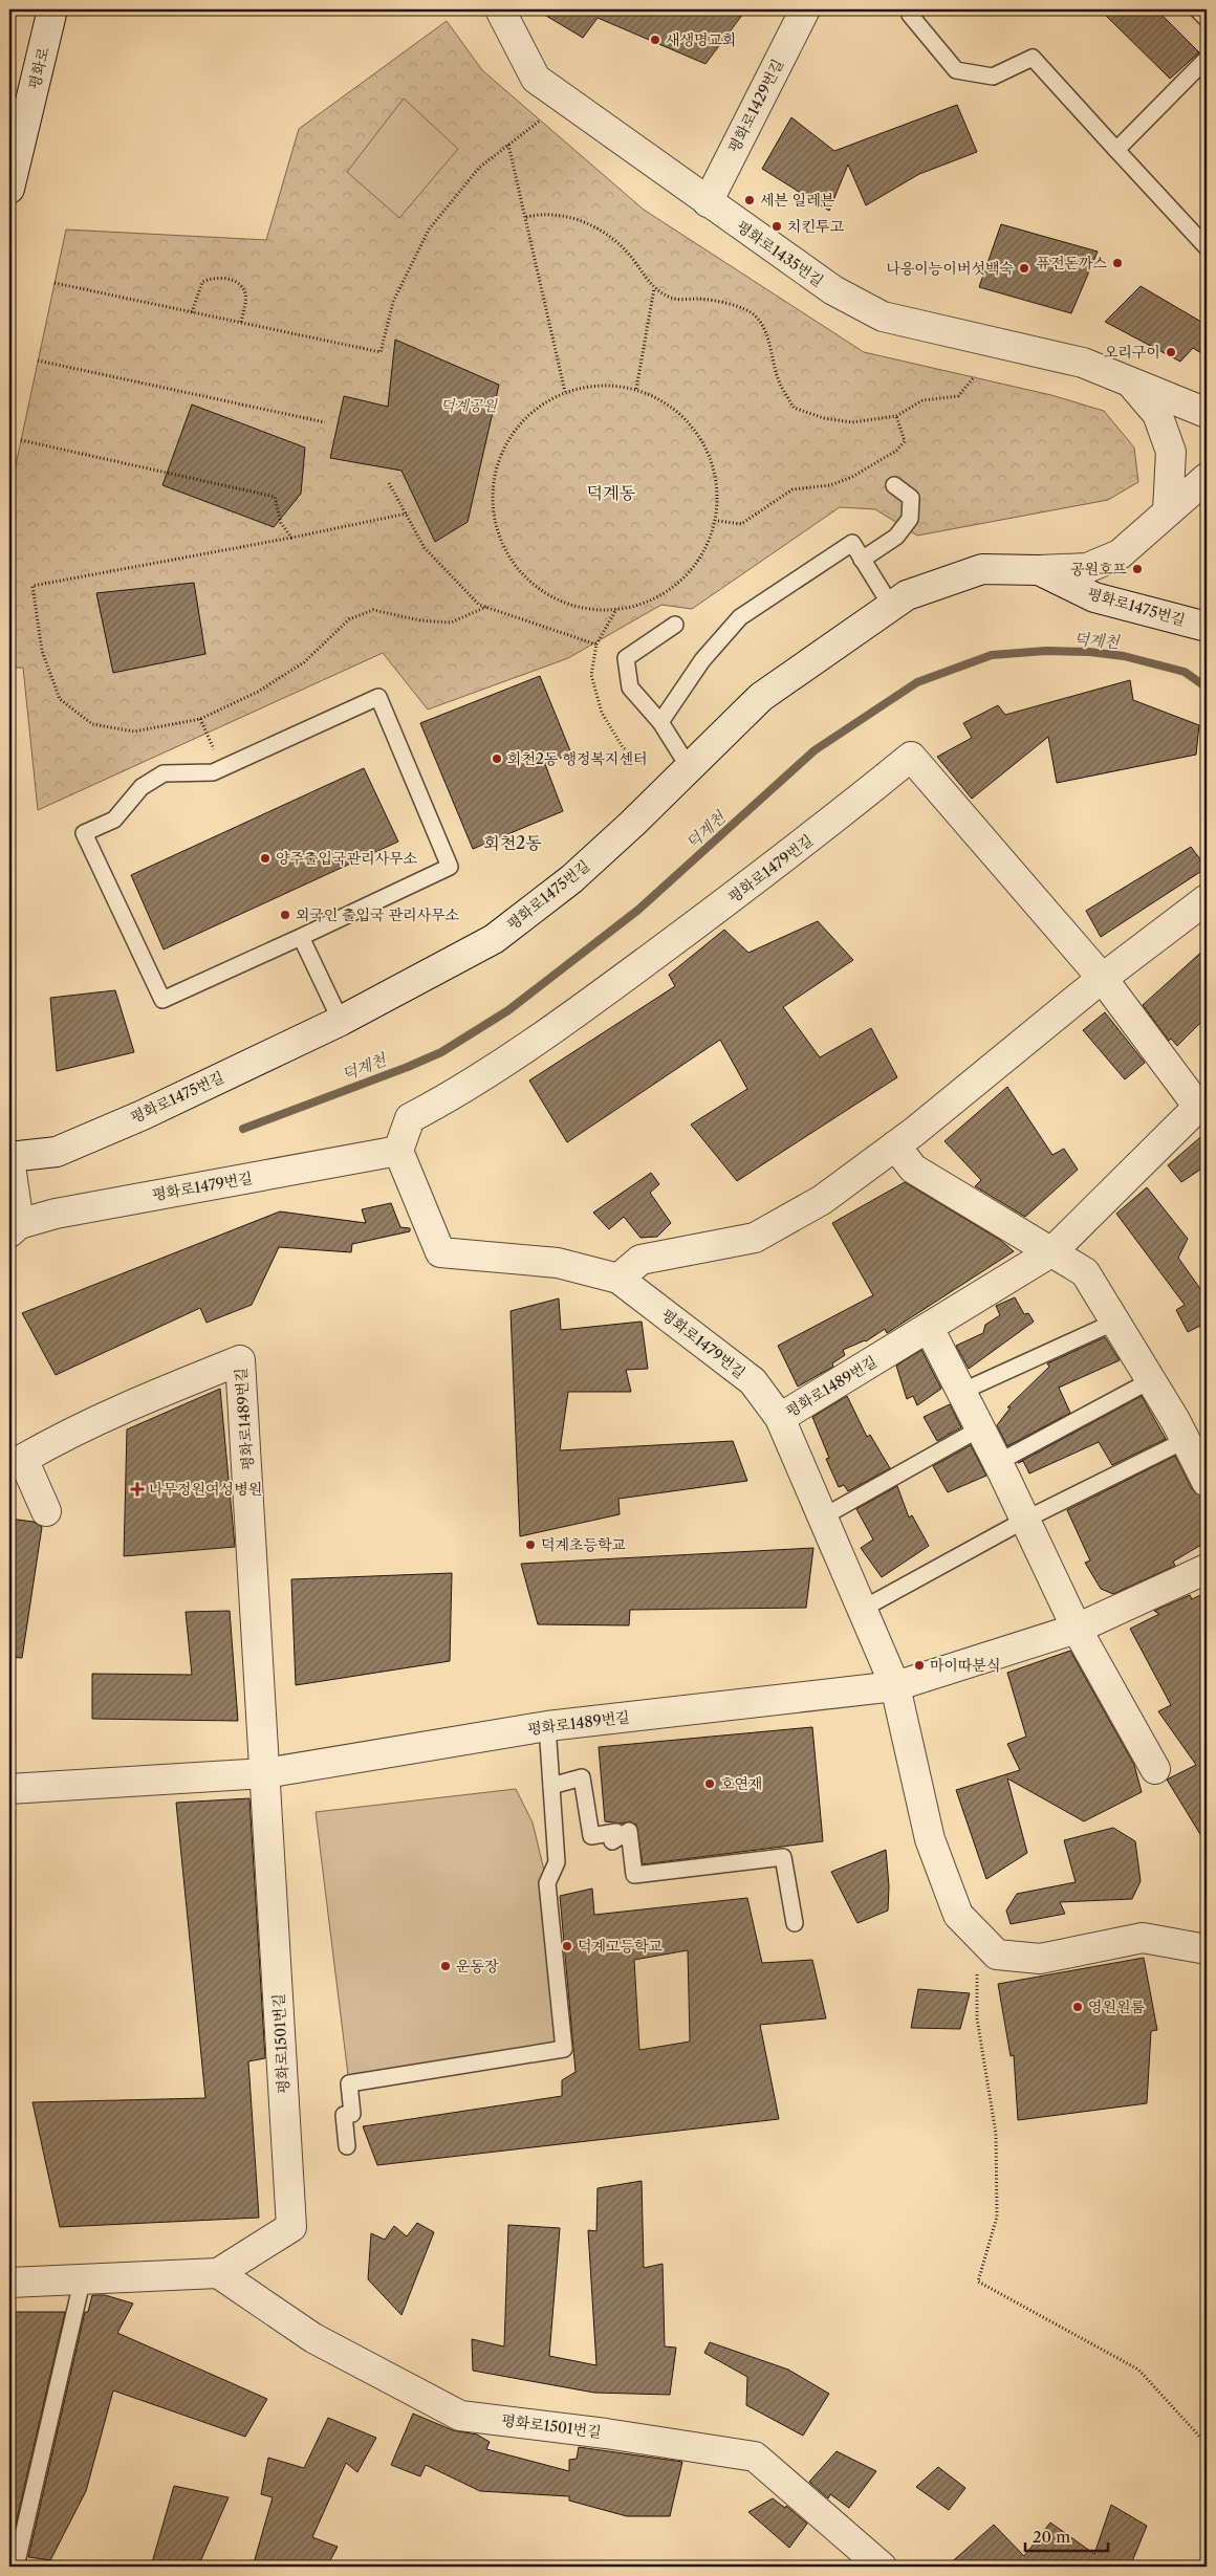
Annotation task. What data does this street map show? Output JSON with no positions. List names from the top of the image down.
{
  "streets": {
    "street": [
      "평화로",
      "평화로1429번길",
      "평화로1435번길",
      "평화로1475번길",
      "평화로1479번길",
      "평화로1489번길",
      "평화로1501번길"
    ]
  },
  "crossings": [
    ["평화로1429번길", "평화로1435번길"],
    ["평화로1435번길", "평화로1475번길"],
    ["평화로1479번길", "평화로1489번길"],
    ["평화로1489번길", "평화로1501번길"]
  ],
  "districts": ["덕계동", "회천2동"],
  "water": ["덕계천"],
  "parks": ["덕계공원"],
  "places": {
    "other": [
      "새생명교회",
      "세븐 일레븐",
      "치킨투고",
      "퓨전돈까스",
      "나응이능이버섯백숙",
      "오리구이",
      "공원호프",
      "회천2동 행정복지센터",
      "양주출입국관리사무소",
      "외국인 출입국 관리사무소",
      "덕계초등학교",
      "마이따분식",
      "호연재",
      "덕계고등학교",
      "운동장",
      "영원원룸"
    ],
    "health": ["나무정원여성병원"]
  },
  "scale_bar": "20 m"
}
